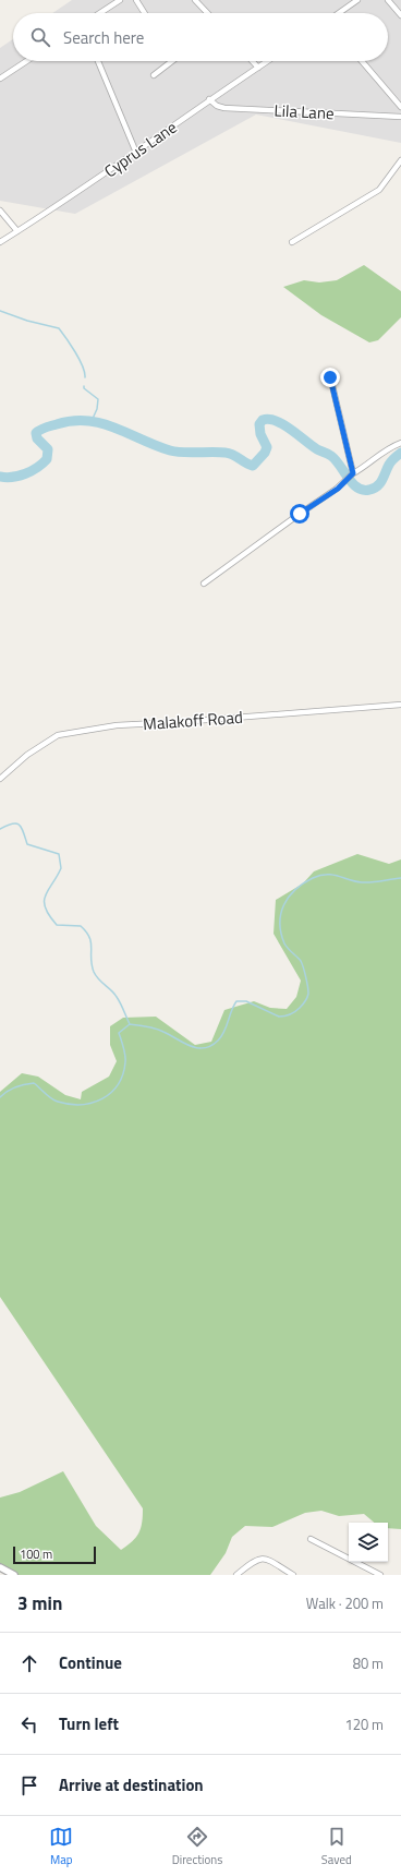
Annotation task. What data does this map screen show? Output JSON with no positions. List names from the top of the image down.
{
  "streets": {
    "street": ["Lila Lane", "Cyprus Lane", "Malakoff Road"]
  },
  "crossings": [
    ["Lila Lane", "Cyprus Lane"]
  ],
  "scale_bar": "100 m",
  "page": {
    "search": "Search here",
    "scale": "100 m",
    "heading": ["3 min", "Walk · 200 m"],
    "list": [
      ["Continue", "80 m"],
      ["Turn left", "120 m"],
      "Arrive at destination"
    ],
    "nav": ["Map", "Directions", "Saved"]
  }
}
